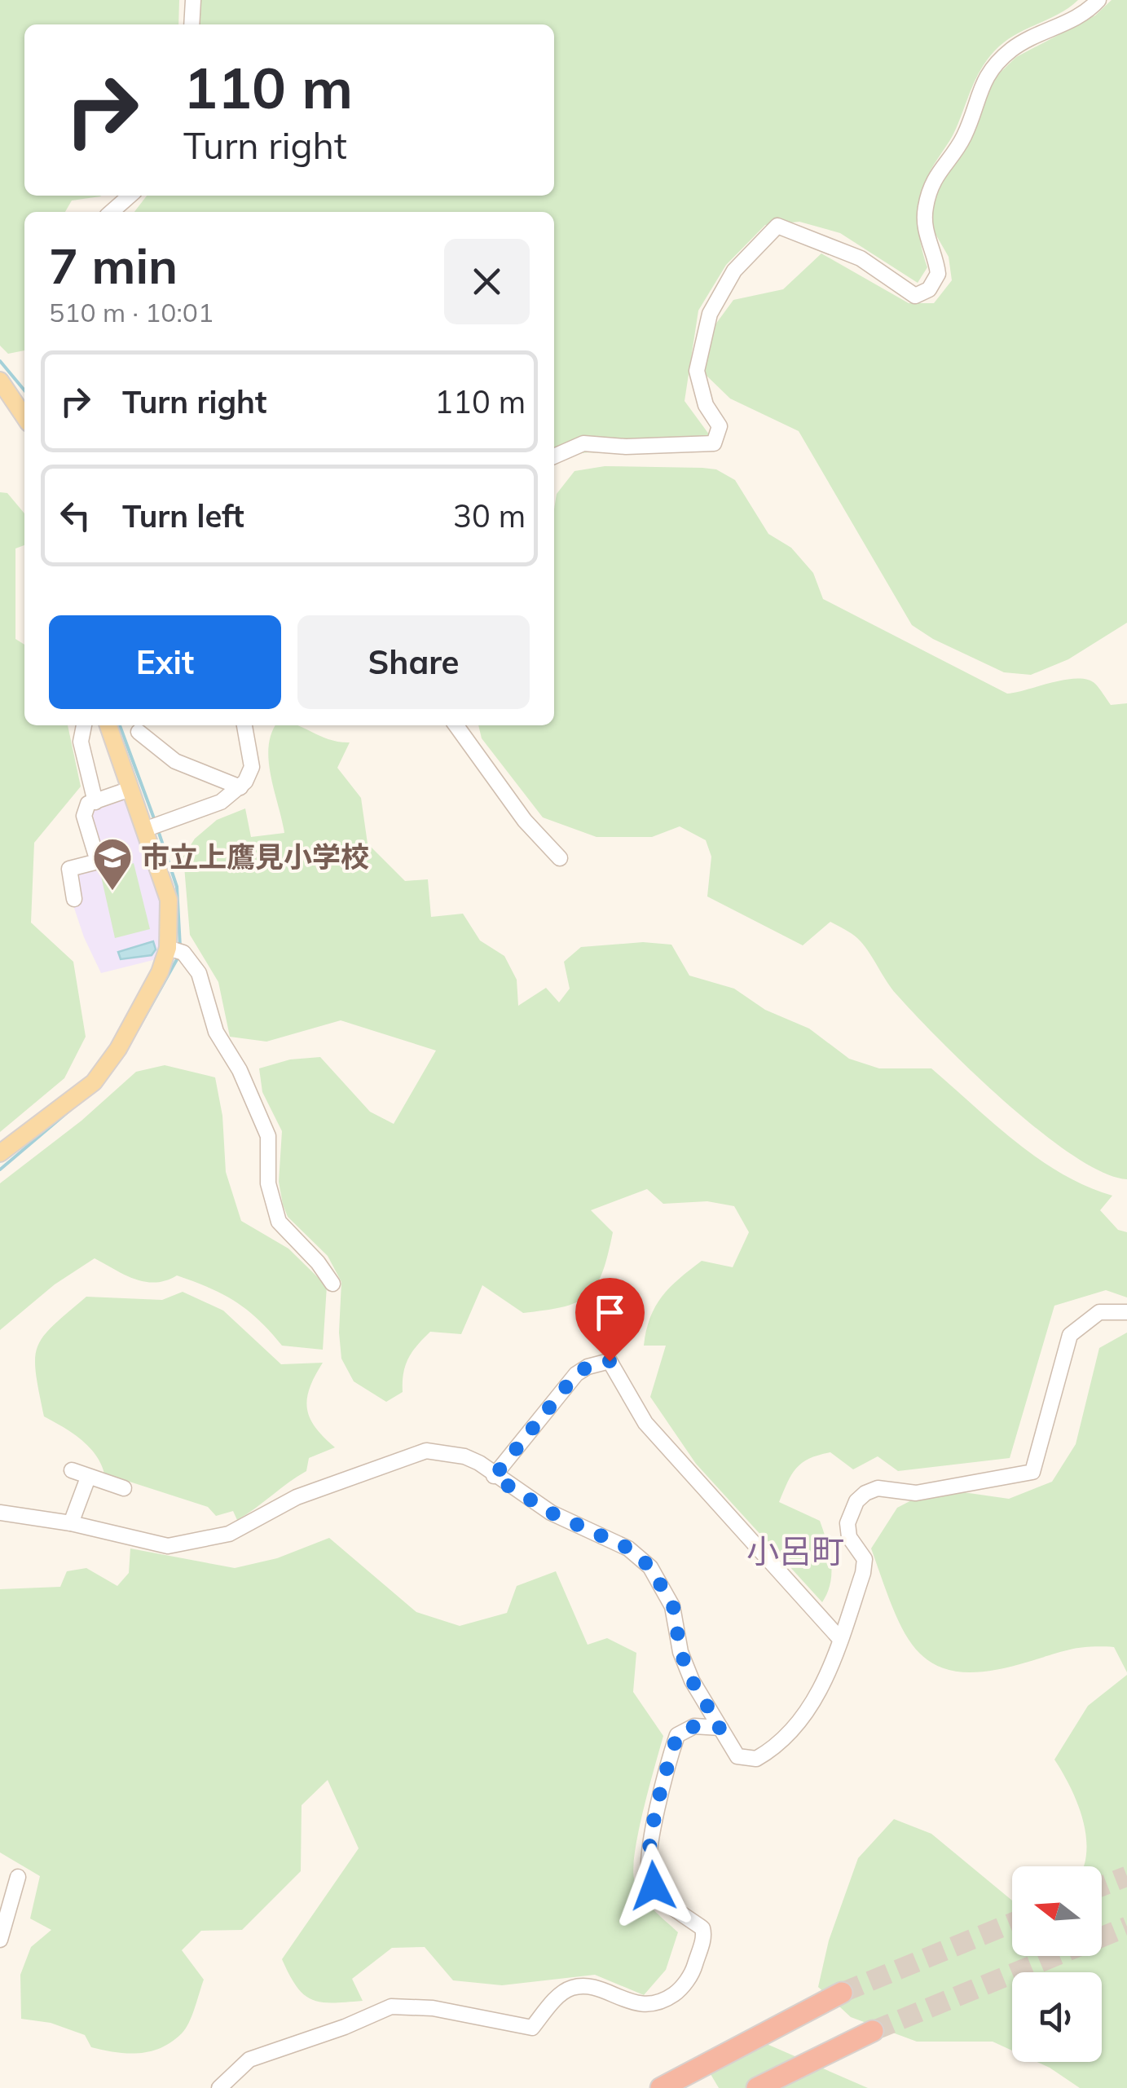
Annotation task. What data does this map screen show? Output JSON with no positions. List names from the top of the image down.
{
  "districts": ["小呂町"],
  "places": {
    "school or university": ["市立上鷹見小学校"]
  },
  "north": "left",
  "page": {
    "turn": ["110 m", "Turn right"],
    "heading": ["7 min", "510 m · 10:01"],
    "list": [
      {
        "name": "Turn right",
        "value": "110 m"
      },
      {
        "name": "Turn left",
        "value": "30 m"
      }
    ],
    "buttons": ["Exit", "Share"]
  }
}
